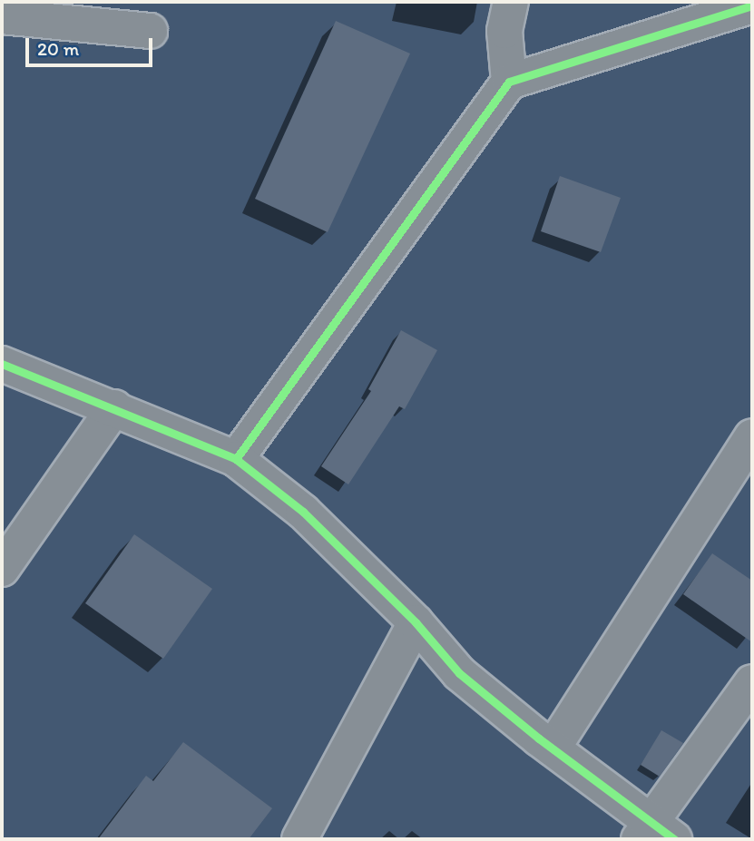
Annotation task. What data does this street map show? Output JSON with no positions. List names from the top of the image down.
{
  "scale_bar": "20 m"
}
